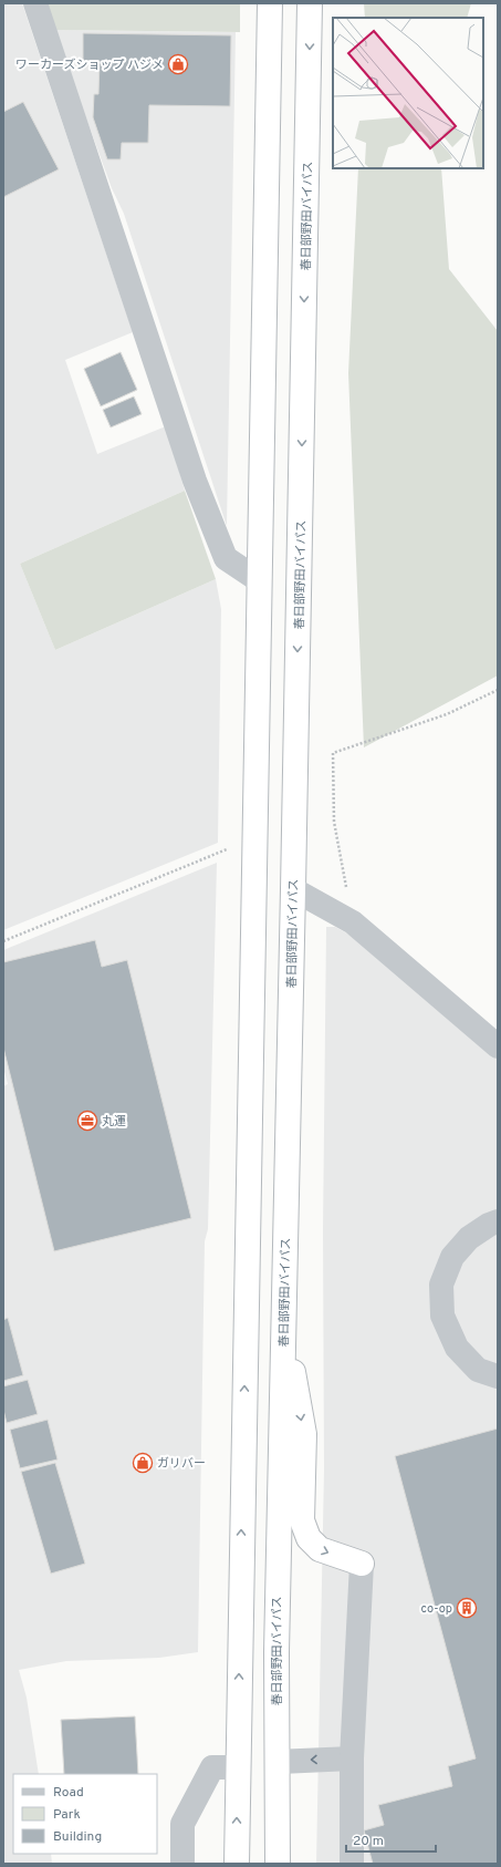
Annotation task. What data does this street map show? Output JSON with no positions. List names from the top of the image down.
{
  "streets": {
    "highway": ["春日部野田バイパス"]
  },
  "places": {
    "shop": ["ワーカーズショップ ハジメ", "ガリバー"],
    "office": ["丸運"],
    "building": ["co-op"]
  },
  "legend": ["Road", "Park", "Building"],
  "scale_bar": "20 m"
}
